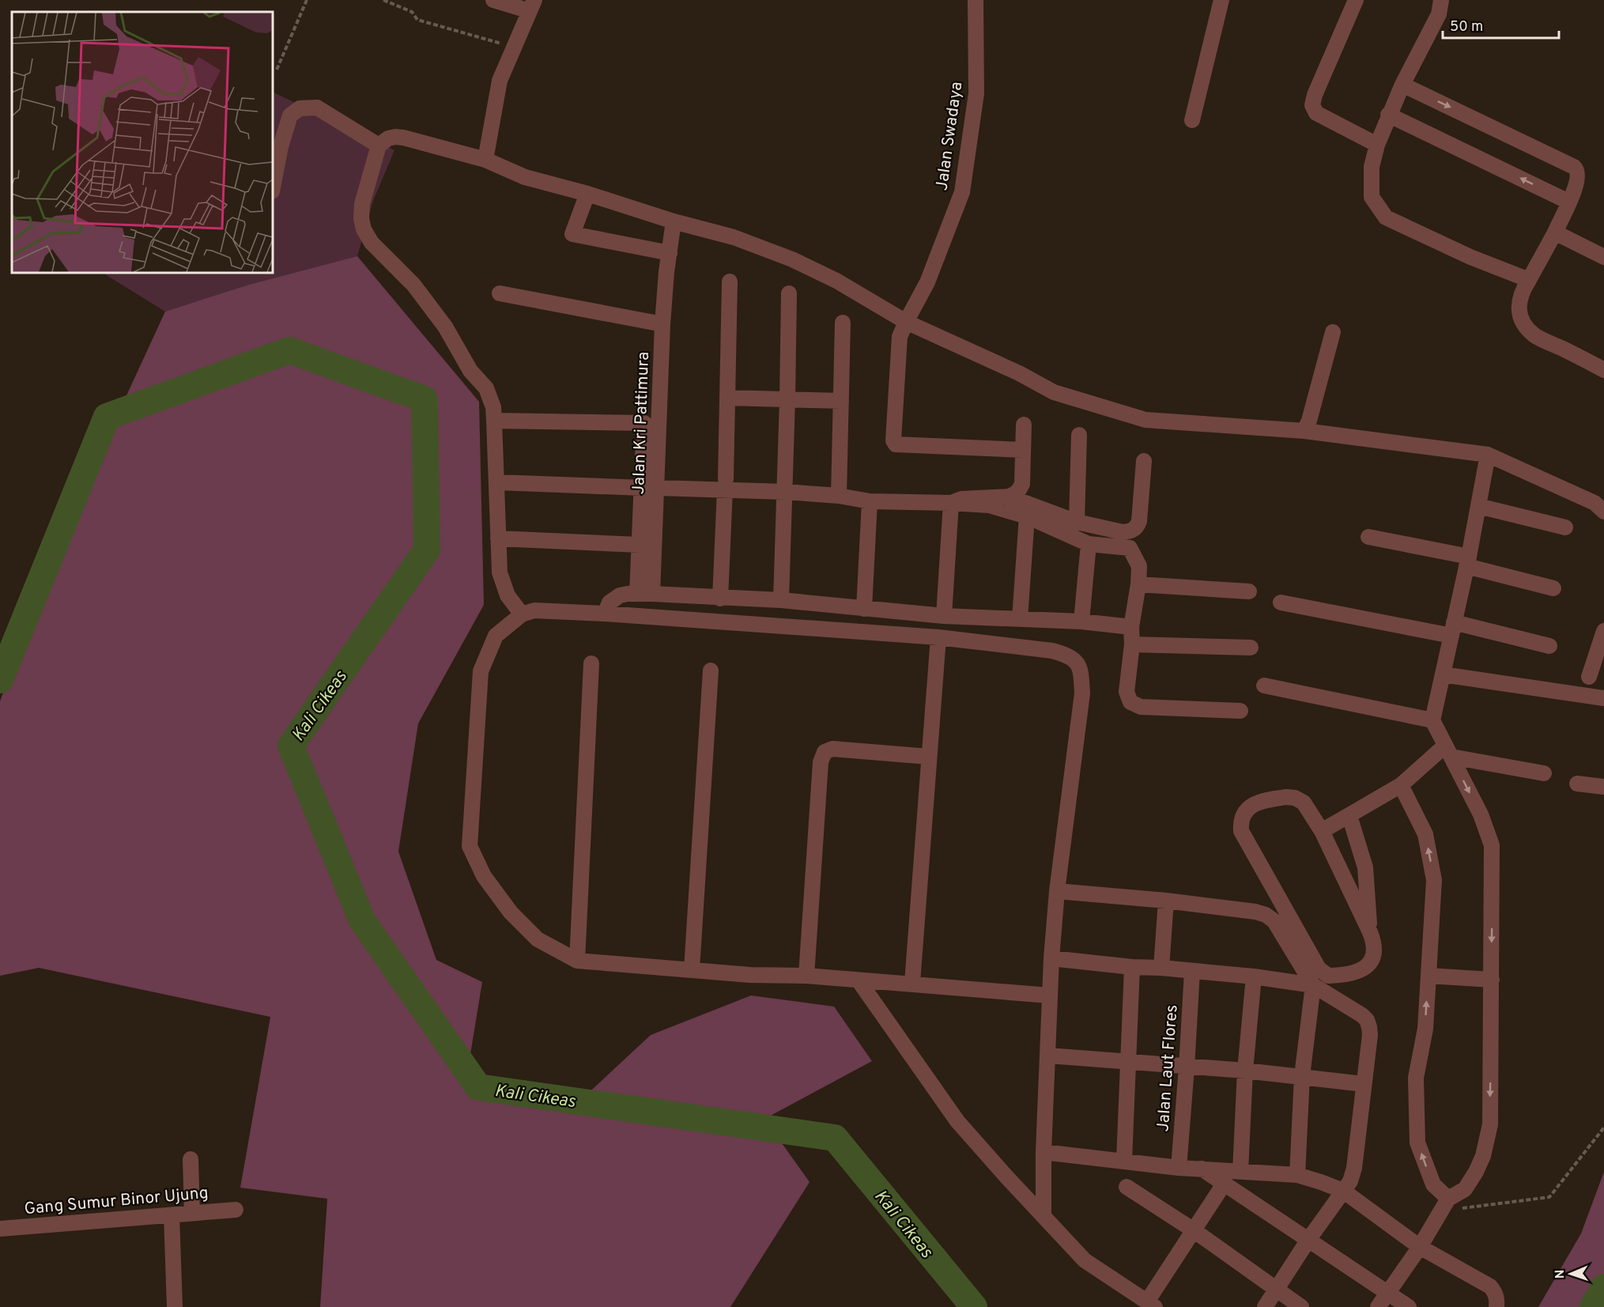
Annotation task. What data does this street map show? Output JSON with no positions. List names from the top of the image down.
{
  "streets": {
    "street": [
      "Jalan Swadaya",
      "Jalan Kri Pattimura",
      "Jalan Laut Flores",
      "Gang Sumur Binor Ujung"
    ]
  },
  "water": ["Kali Cikeas"],
  "scale_bar": "50 m",
  "north": "left"
}
